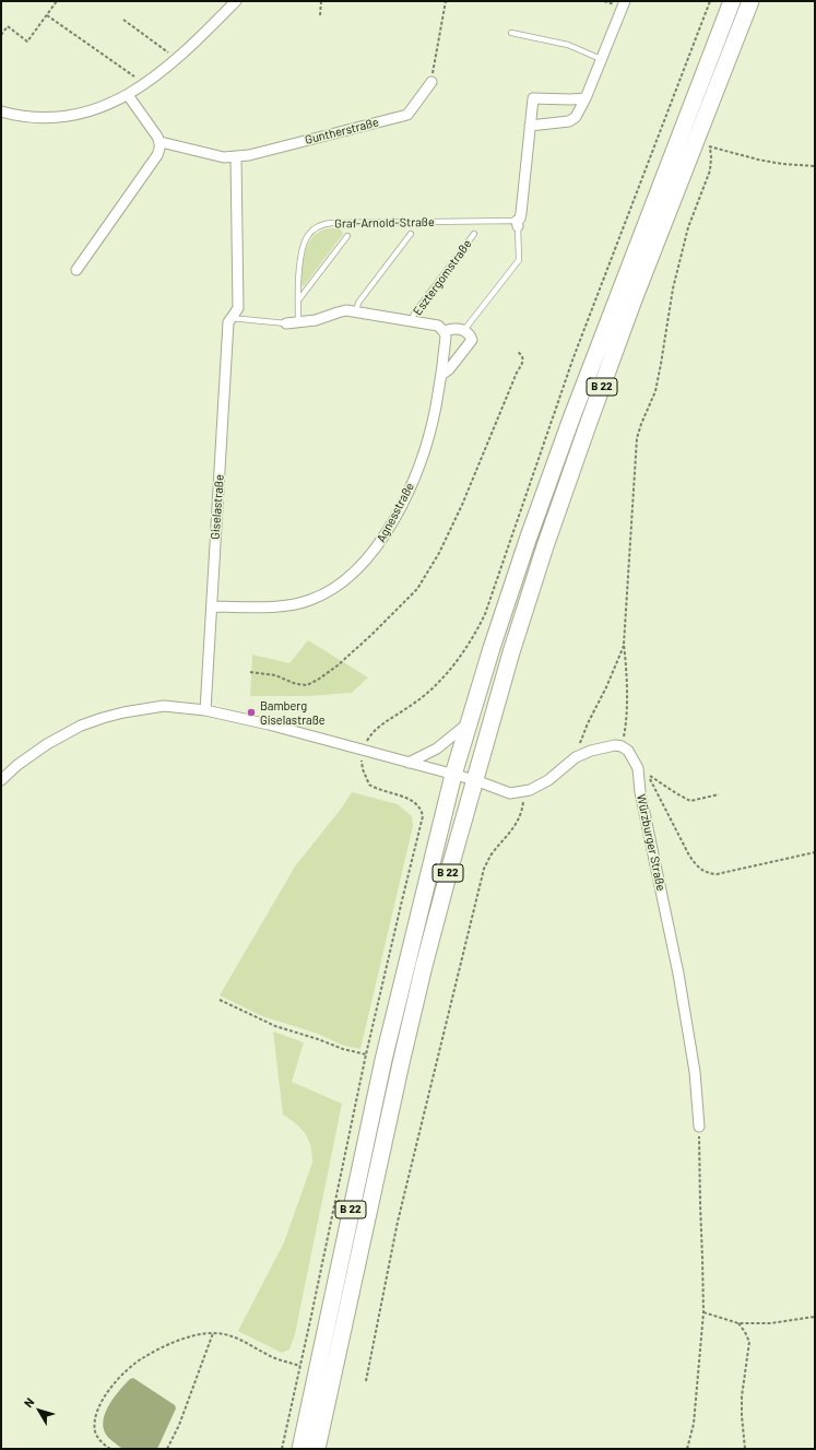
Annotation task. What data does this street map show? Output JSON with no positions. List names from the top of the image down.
{
  "streets": {
    "main road": ["B 22"],
    "street": [
      "Guntherstraße",
      "Esztergomstraße",
      "Giselastraße",
      "Agnesstraße",
      "Würzburger Straße"
    ],
    "lane": ["Graf-Arnold-Straße"]
  },
  "crossings": [
    ["Guntherstraße", "Giselastraße"],
    ["Esztergomstraße", "Agnesstraße"],
    ["Giselastraße", "Agnesstraße"]
  ],
  "places": ["Bamberg Giselastraße"],
  "north": "top left"
}
